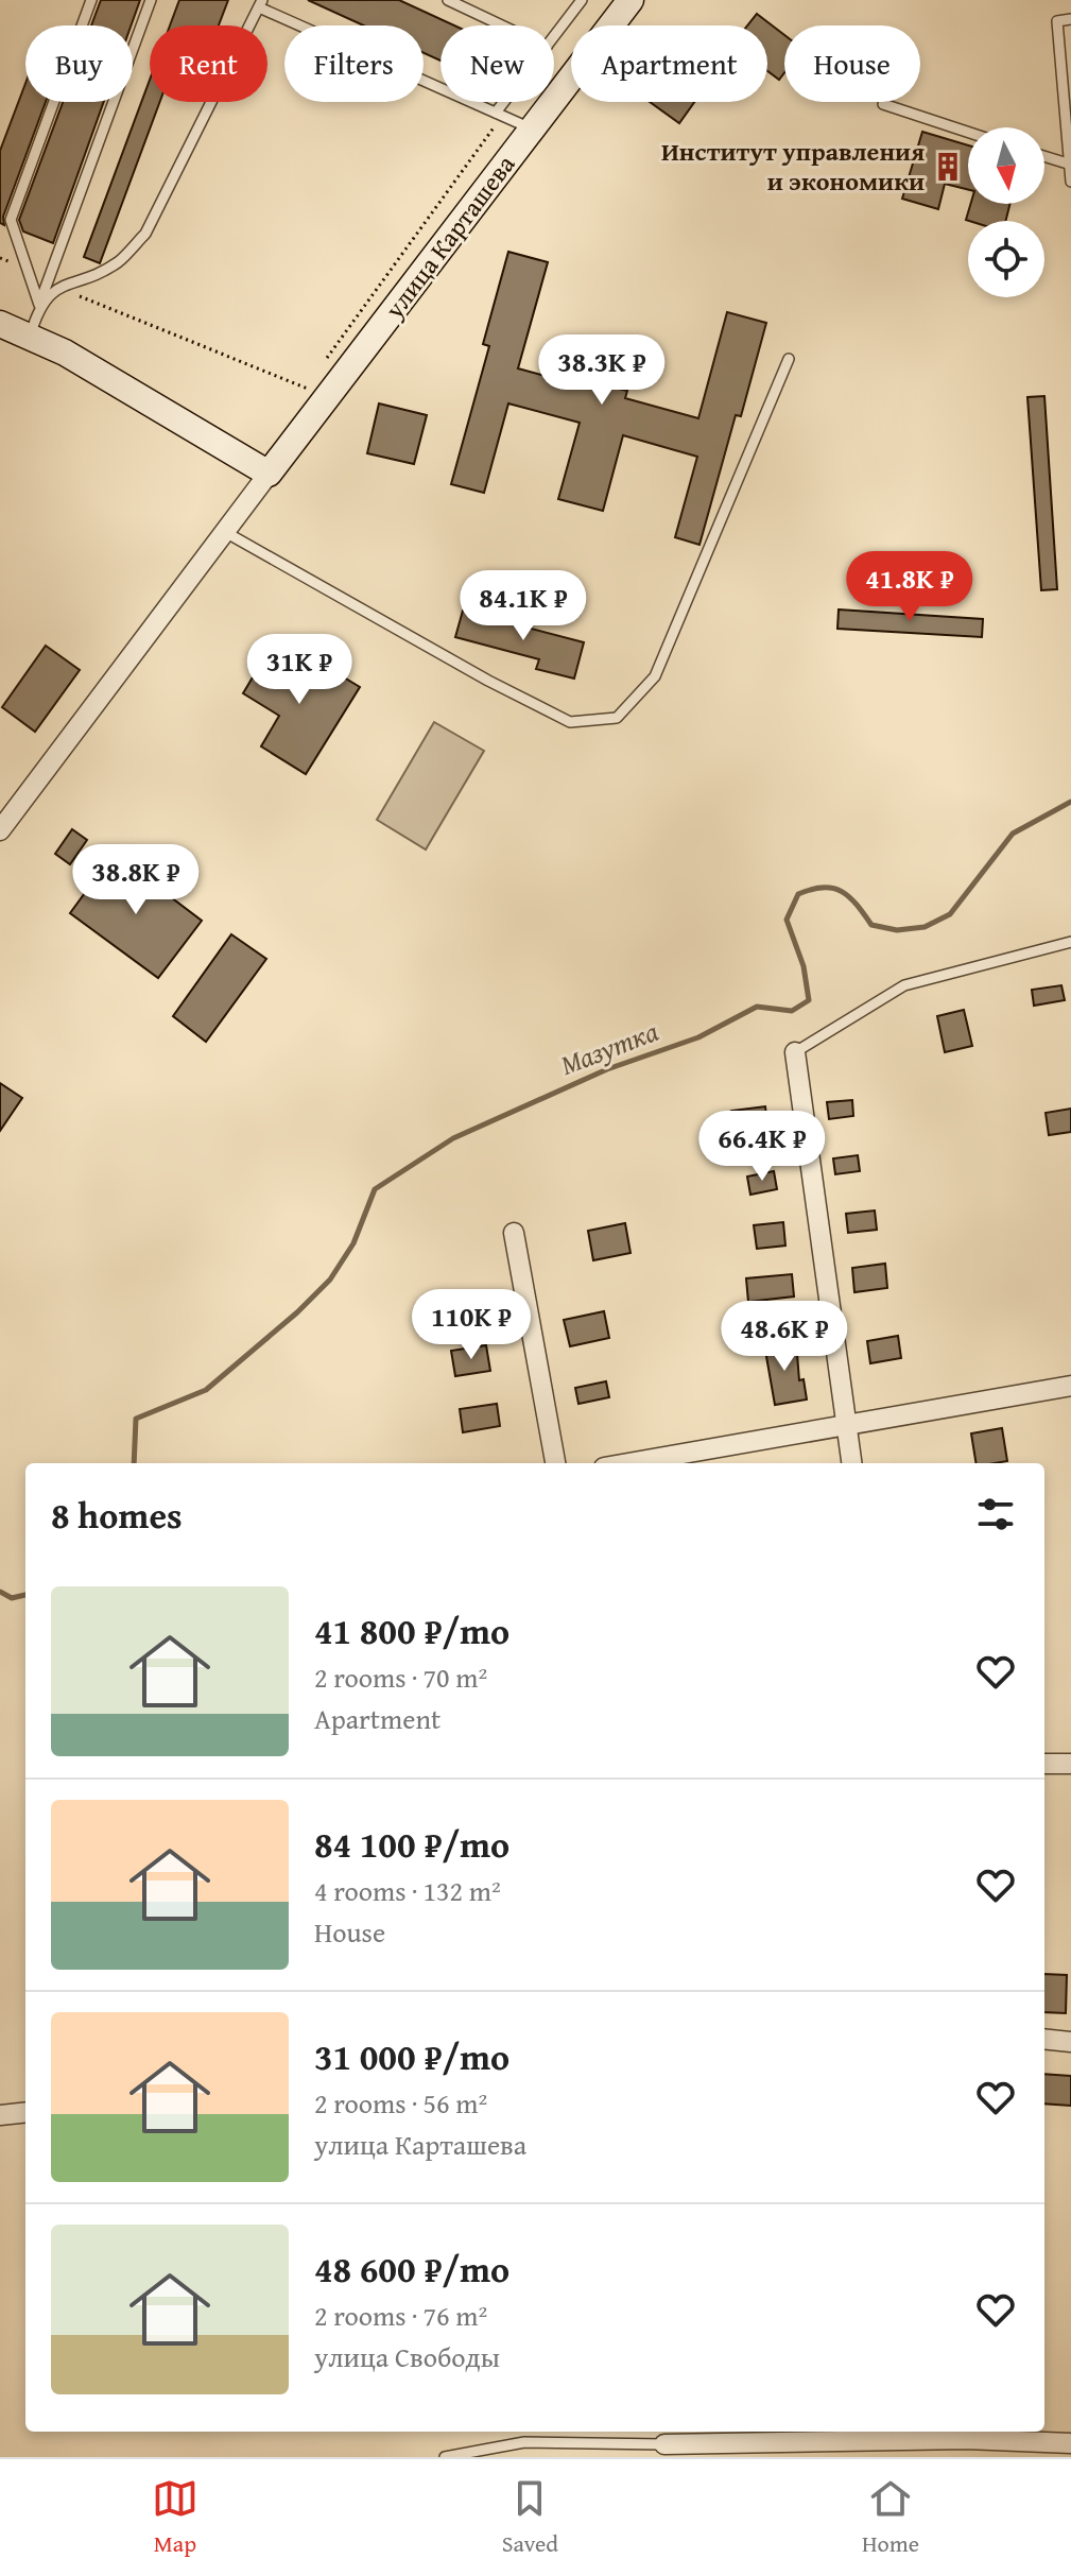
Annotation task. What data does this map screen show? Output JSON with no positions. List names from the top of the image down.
{
  "streets": {
    "street": ["улица Карташева"]
  },
  "water": ["Мазутка"],
  "places": {
    "building": ["Институт управления и экономики"]
  },
  "north": "bottom",
  "page": {
    "chip": [
      "Buy",
      "Rent",
      "Filters",
      "New",
      "Apartment",
      "House"
    ],
    "price": [
      "38.3K ₽",
      "41.8K ₽",
      "84.1K ₽",
      "31K ₽",
      "38.8K ₽",
      "66.4K ₽",
      "110K ₽",
      "48.6K ₽"
    ],
    "heading": "8 homes",
    "list": [
      {
        "name": "41 800 ₽/mo",
        "note": "2 rooms · 70 m² · Apartment"
      },
      {
        "name": "84 100 ₽/mo",
        "note": "4 rooms · 132 m² · House"
      },
      {
        "name": "31 000 ₽/mo",
        "note": "2 rooms · 56 m² · улица Карташева"
      },
      {
        "name": "48 600 ₽/mo",
        "note": "2 rooms · 76 m² · улица Свободы"
      }
    ],
    "tabs": ["Map", "Saved", "Home"]
  }
}
